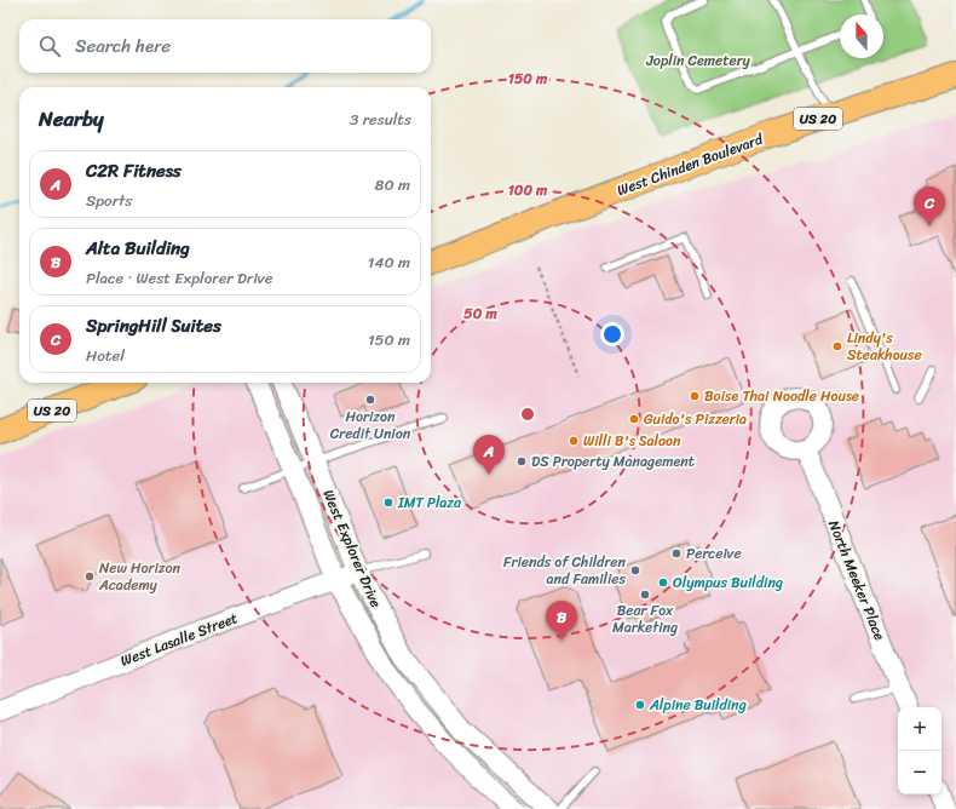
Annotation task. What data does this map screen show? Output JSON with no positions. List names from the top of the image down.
{
  "streets": {
    "main road": ["US 20", "West Chinden Boulevard"],
    "street": ["West Explorer Drive", "North Meeker Place", "West Lasalle Street"]
  },
  "crossings": [
    ["West Explorer Drive", "West Lasalle Street"]
  ],
  "parks": ["Joplin Cemetery"],
  "places": [
    "Lindy's Steakhouse",
    "Boise Thai Noodle House",
    "Horizon Credit Union",
    "Guido's Pizzeria",
    "Willi B's Saloon",
    "DS Property Management",
    "IMT Plaza",
    "Perceive",
    "Friends of Children and Families",
    "New Horizon Academy",
    "Olympus Building",
    "Bear Fox Marketing",
    "Alpine Building"
  ],
  "north": "top",
  "page": {
    "search": "Search here",
    "heading": ["Nearby", "3 results"],
    "list": [
      {
        "mark": "A",
        "name": "C2R Fitness",
        "note": "Sports",
        "value": "80 m"
      },
      {
        "mark": "B",
        "name": "Alta Building",
        "note": "Place · West Explorer Drive",
        "value": "140 m"
      },
      {
        "mark": "C",
        "name": "SpringHill Suites",
        "note": "Hotel",
        "value": "150 m"
      }
    ],
    "pins": ["C", "A", "B"],
    "map_buttons": ["+", "−"]
  },
  "rings": ["150 m", "100 m", "50 m"]
}
